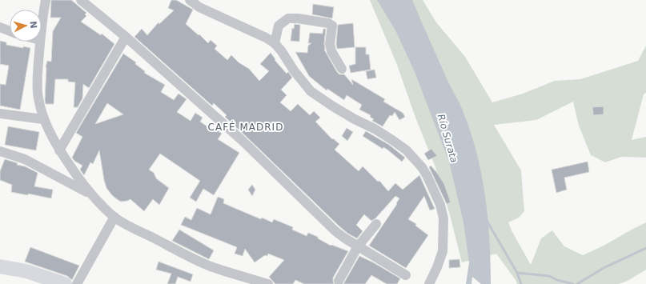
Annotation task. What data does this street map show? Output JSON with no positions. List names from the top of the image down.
{
  "districts": ["CAFÉ MADRID"],
  "water": ["Río Surata"],
  "north": "right"
}
